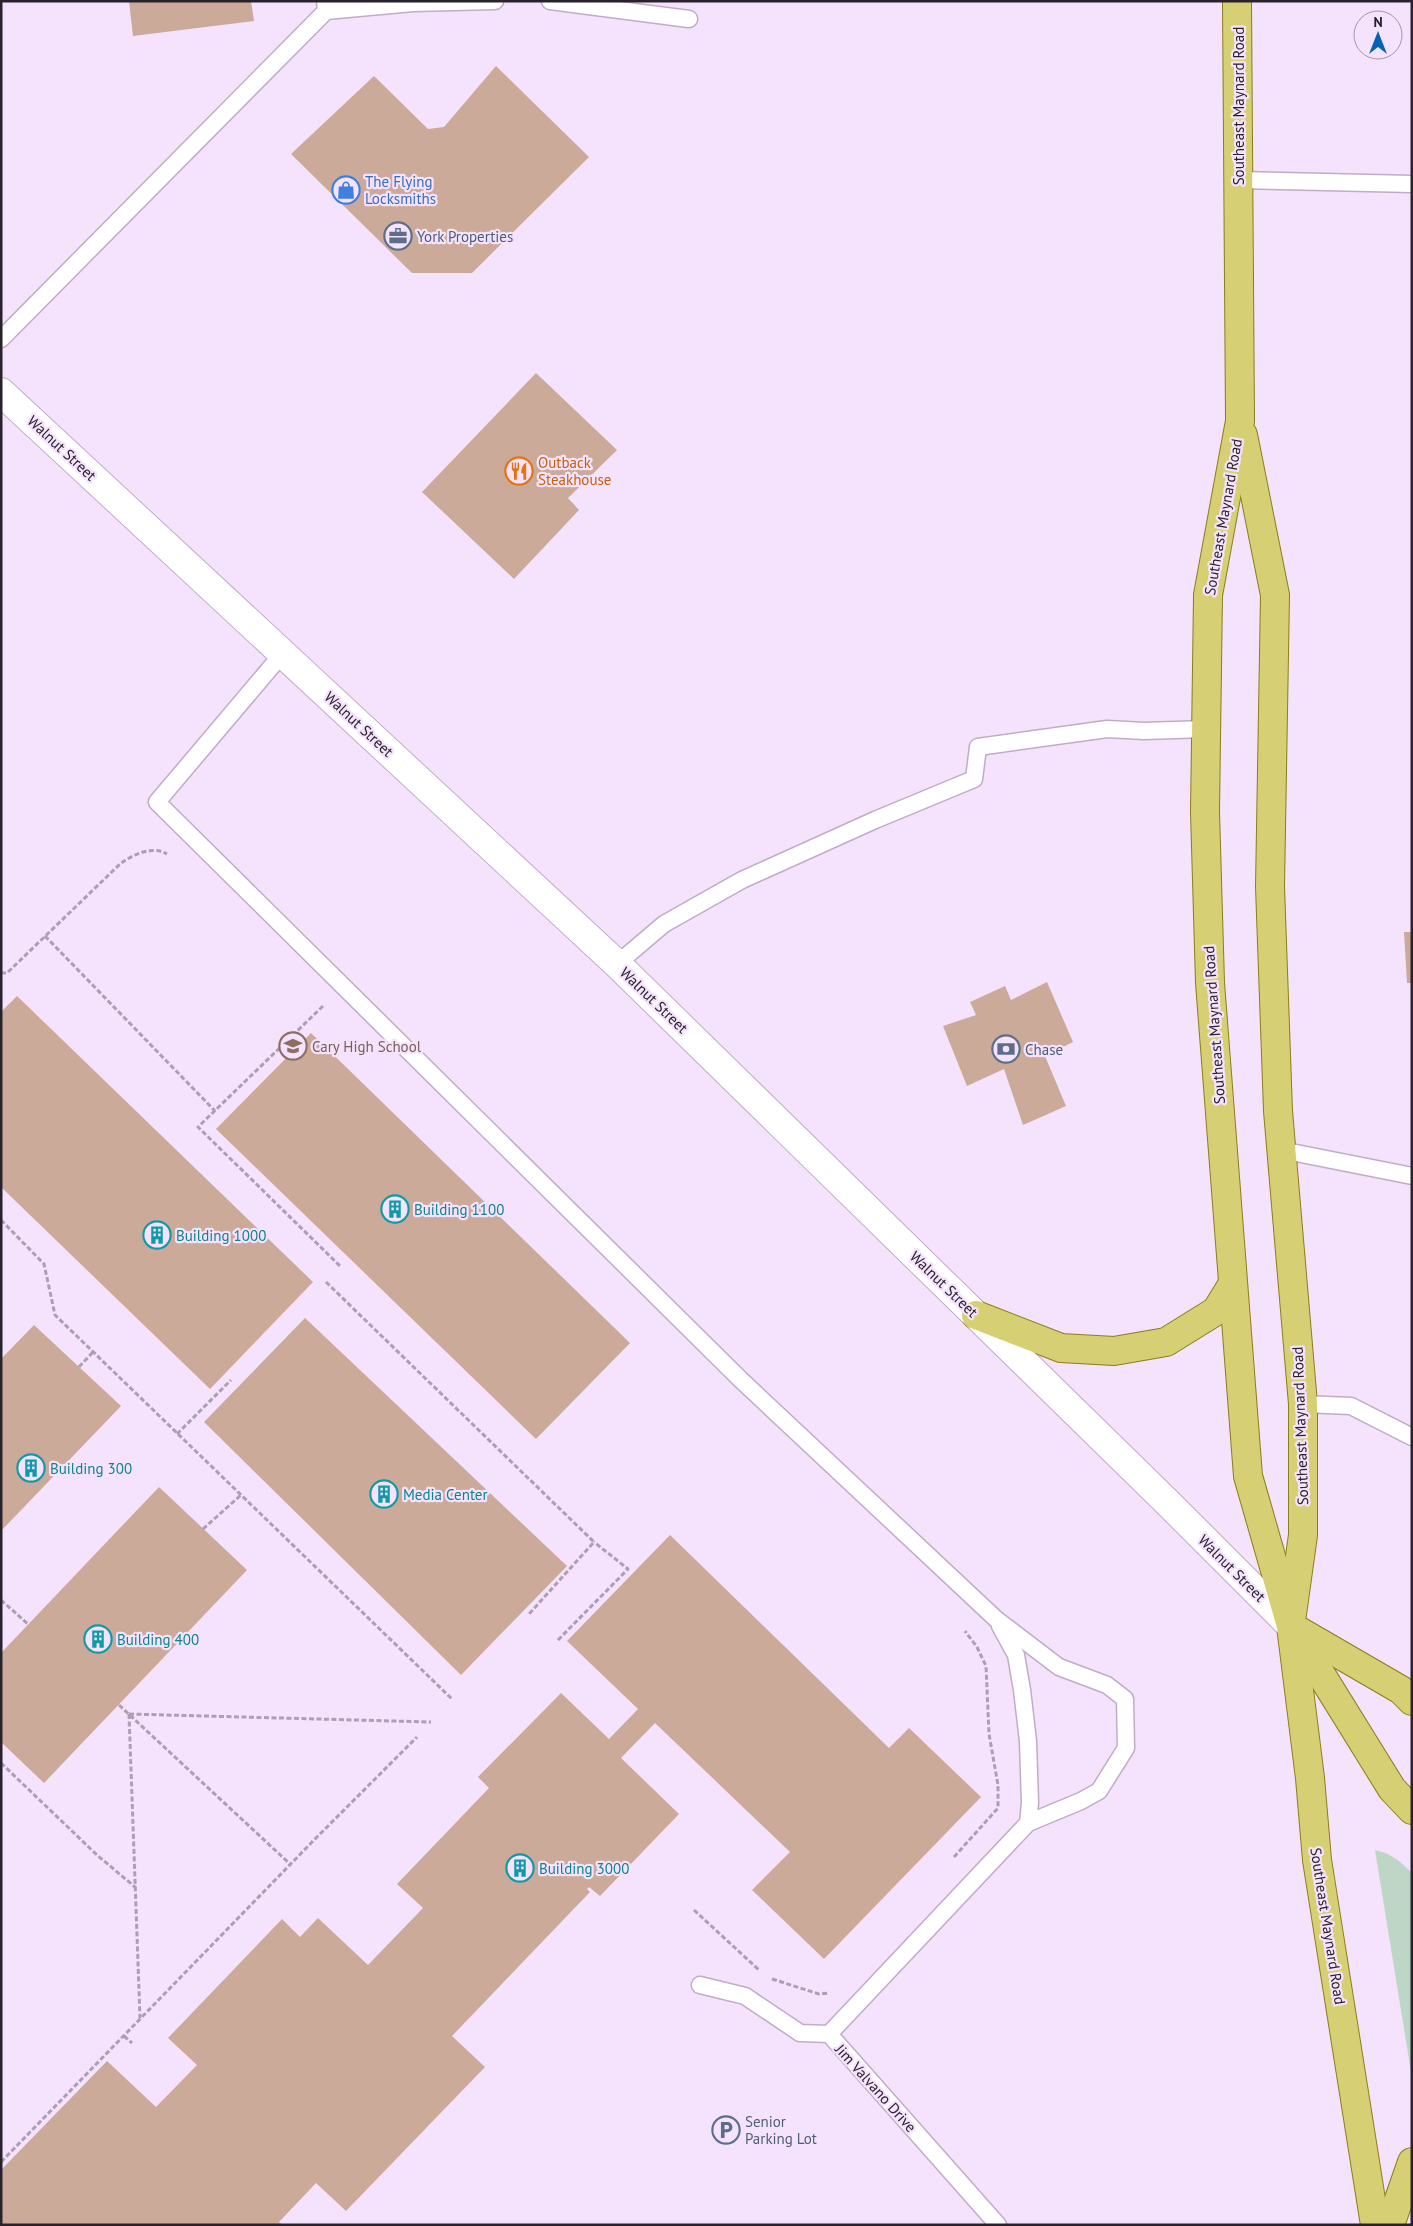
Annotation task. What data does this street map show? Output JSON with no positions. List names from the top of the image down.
{
  "streets": {
    "main road": ["Southeast Maynard Road", "Walnut Street"],
    "lane": ["Jim Valvano Drive"]
  },
  "crossings": [
    ["Southeast Maynard Road", "Walnut Street"]
  ],
  "places": {
    "shop": ["The Flying Locksmiths"],
    "office": ["York Properties"],
    "restaurant": ["Outback Steakhouse"],
    "school or university": ["Cary High School"],
    "bank": ["Chase"],
    "building": [
      "Building 1100",
      "Building 1000",
      "Building 300",
      "Media Center",
      "Building 400",
      "Building 3000"
    ],
    "parking": ["Senior Parking Lot"]
  },
  "north": "top"
}
